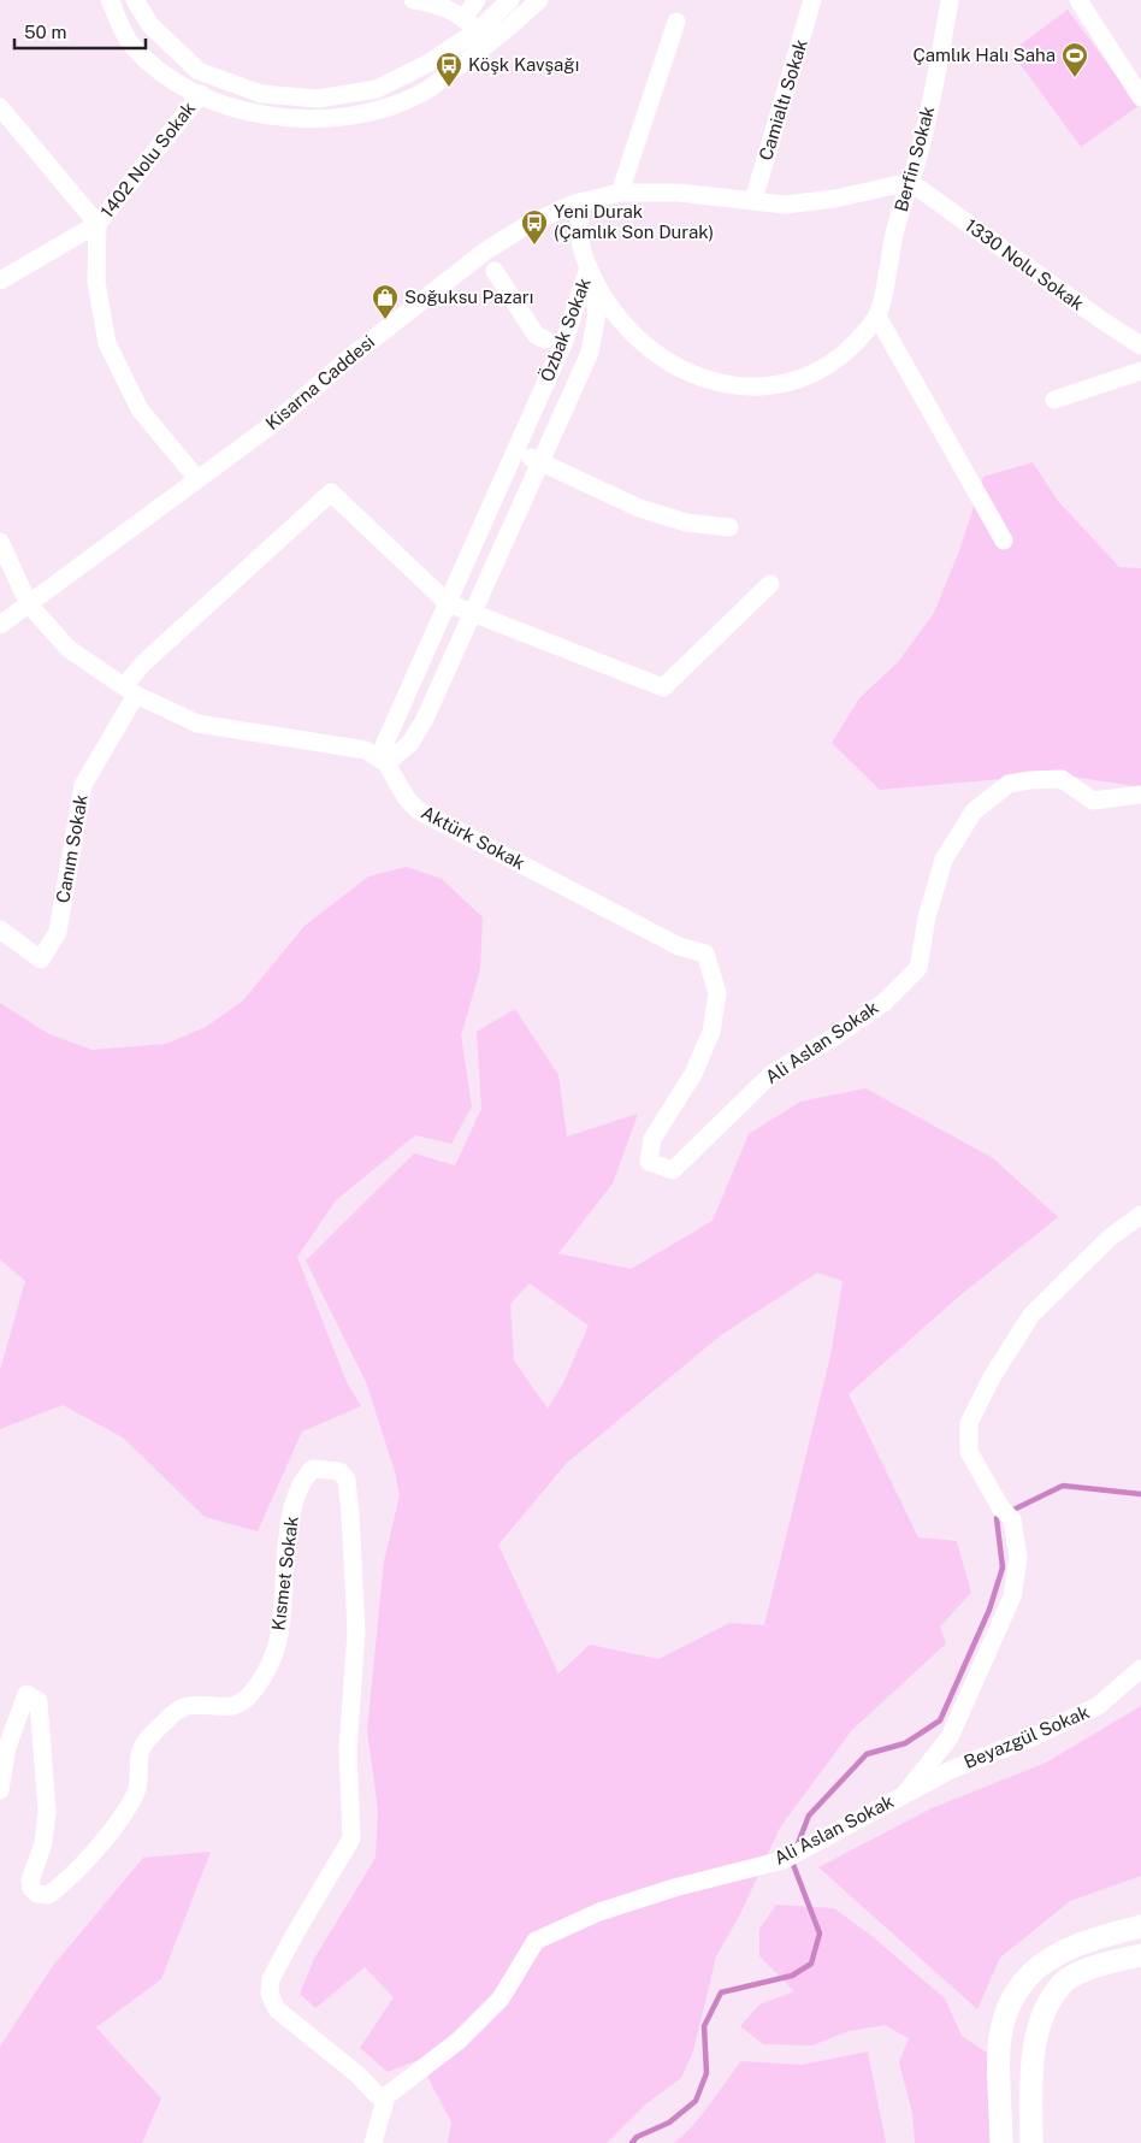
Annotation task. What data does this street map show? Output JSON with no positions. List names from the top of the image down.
{
  "streets": {
    "street": [
      "Camialtı Sokak",
      "Berfin Sokak",
      "1402 Nolu Sokak",
      "1330 Nolu Sokak",
      "Özbak Sokak",
      "Kisarna Caddesi",
      "Aktürk Sokak",
      "Canım Sokak",
      "Ali Aslan Sokak",
      "Kısmet Sokak",
      "Beyazgül Sokak"
    ]
  },
  "crossings": [
    ["Camialtı Sokak", "Kisarna Caddesi"],
    ["Berfin Sokak", "1330 Nolu Sokak"],
    ["Berfin Sokak", "Kisarna Caddesi"],
    ["1330 Nolu Sokak", "Kisarna Caddesi"],
    ["Özbak Sokak", "Aktürk Sokak"],
    ["Kisarna Caddesi", "Aktürk Sokak"],
    ["Aktürk Sokak", "Canım Sokak"],
    ["Aktürk Sokak", "Ali Aslan Sokak"],
    ["Ali Aslan Sokak", "Kısmet Sokak"],
    ["Ali Aslan Sokak", "Beyazgül Sokak"]
  ],
  "places": {
    "sports": ["Çamlık Halı Saha"],
    "bus stop": ["Köşk Kavşağı", "Yeni Durak (Çamlık Son Durak)"],
    "shop": ["Soğuksu Pazarı"]
  },
  "scale_bar": "50 m"
}
